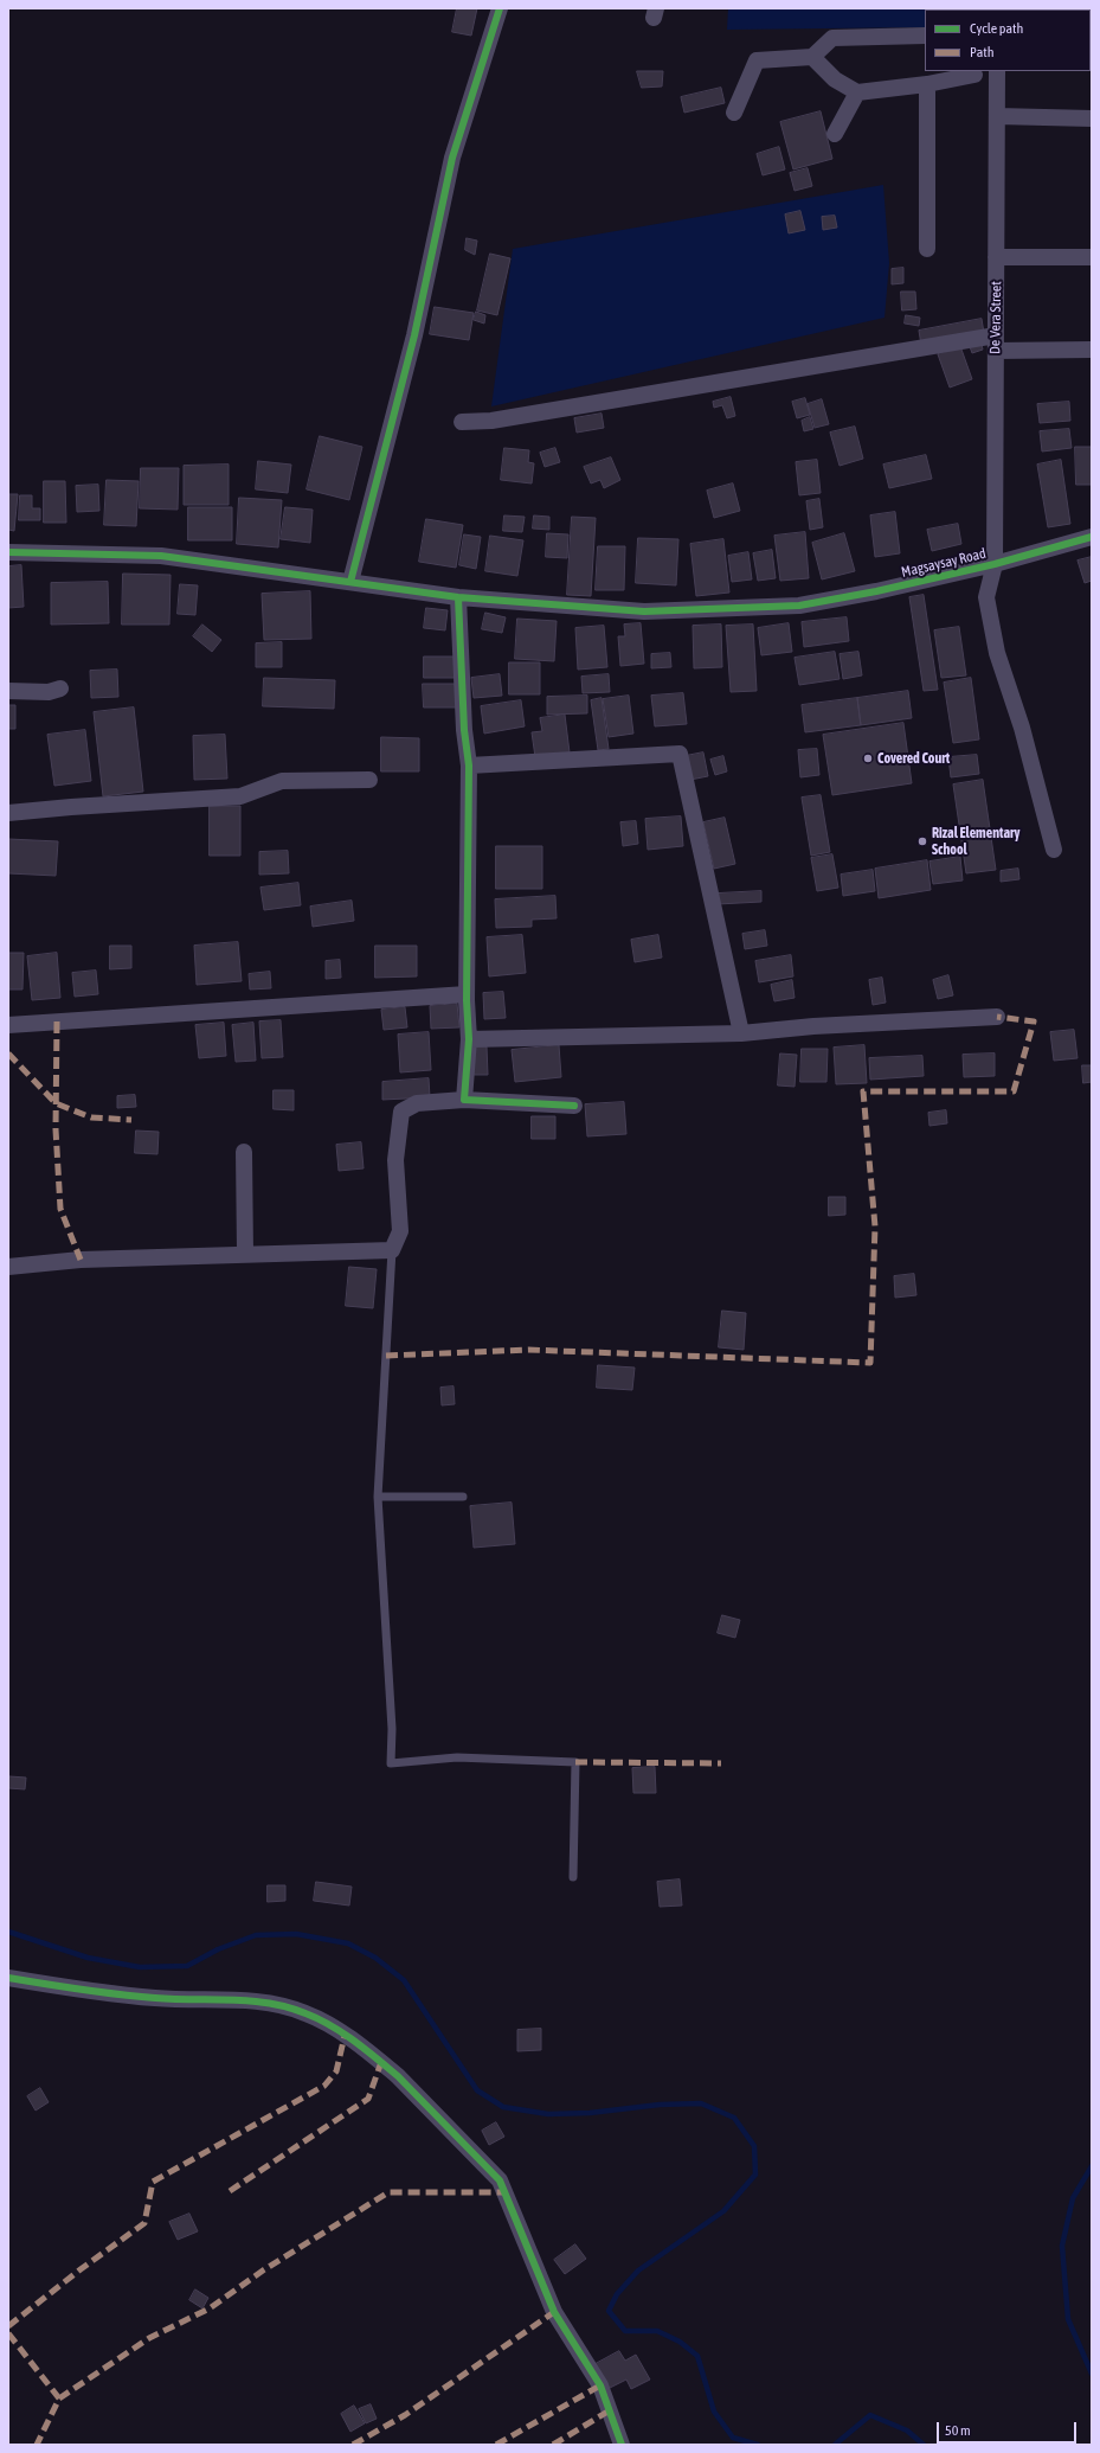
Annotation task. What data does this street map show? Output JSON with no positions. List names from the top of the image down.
{
  "streets": {
    "street": ["De Vera Street", "Magsaysay Road"]
  },
  "crossings": [
    ["De Vera Street", "Magsaysay Road"]
  ],
  "places": ["Covered Court", "Rizal Elementary School"],
  "legend": ["Cycle path", "Path"],
  "scale_bar": "50 m"
}
